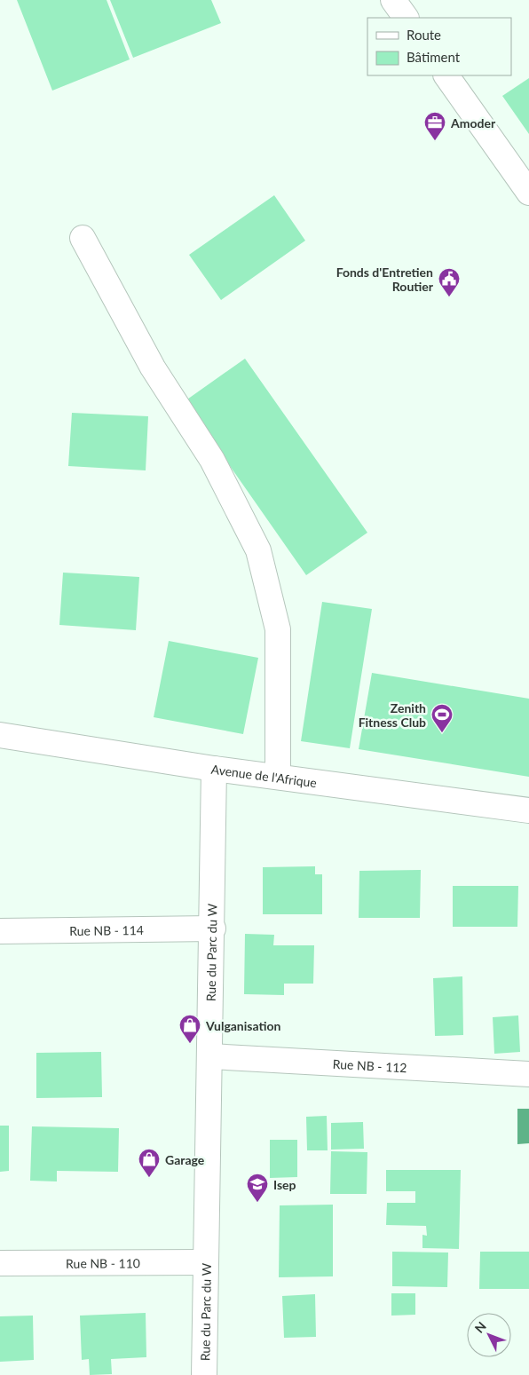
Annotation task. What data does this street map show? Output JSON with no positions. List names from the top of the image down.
{
  "streets": {
    "street": [
      "Avenue de l'Afrique",
      "Rue NB - 114",
      "Rue du Parc du W",
      "Rue NB - 112",
      "Rue NB - 110"
    ]
  },
  "crossings": [
    ["Avenue de l'Afrique", "Rue du Parc du W"],
    ["Rue NB - 114", "Rue du Parc du W"],
    ["Rue du Parc du W", "Rue NB - 112"],
    ["Rue du Parc du W", "Rue NB - 110"]
  ],
  "places": {
    "office": ["Amoder"],
    "public building": ["Fonds d'Entretien Routier"],
    "sports": ["Zenith Fitness Club"],
    "shop": ["Vulganisation", "Garage"],
    "school or university": ["Isep"]
  },
  "legend": ["Route", "Bâtiment"],
  "north": "top left"
}
